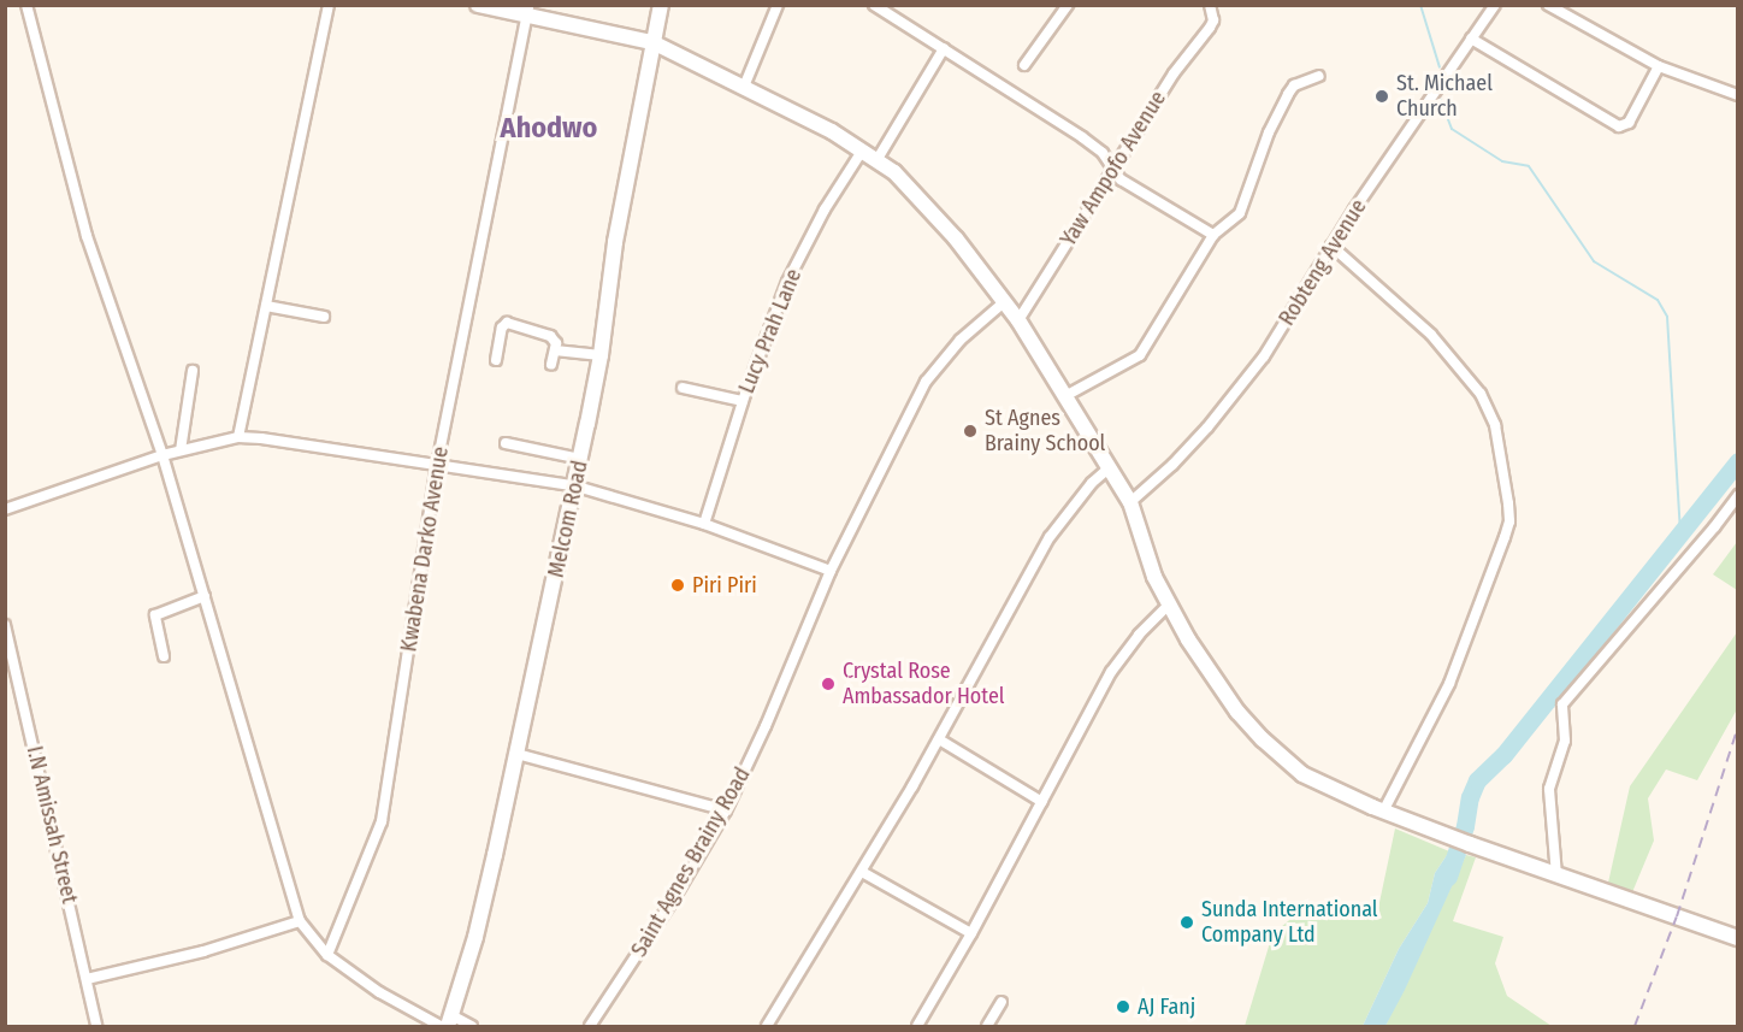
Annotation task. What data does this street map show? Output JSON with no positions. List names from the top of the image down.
{
  "streets": {
    "main road": ["Melcom Road"],
    "street": [
      "Yaw Ampofo Avenue",
      "Robteng Avenue",
      "Lucy Prah Lane",
      "Kwabena Darko Avenue",
      "I.N Amissah Street",
      "Saint Agnes Brainy Road"
    ]
  },
  "districts": ["Ahodwo"],
  "places": [
    "St. Michael Church",
    "St Agnes Brainy School",
    "Piri Piri",
    "Crystal Rose Ambassador Hotel",
    "Sunda International Company Ltd",
    "AJ Fanj"
  ]
}
